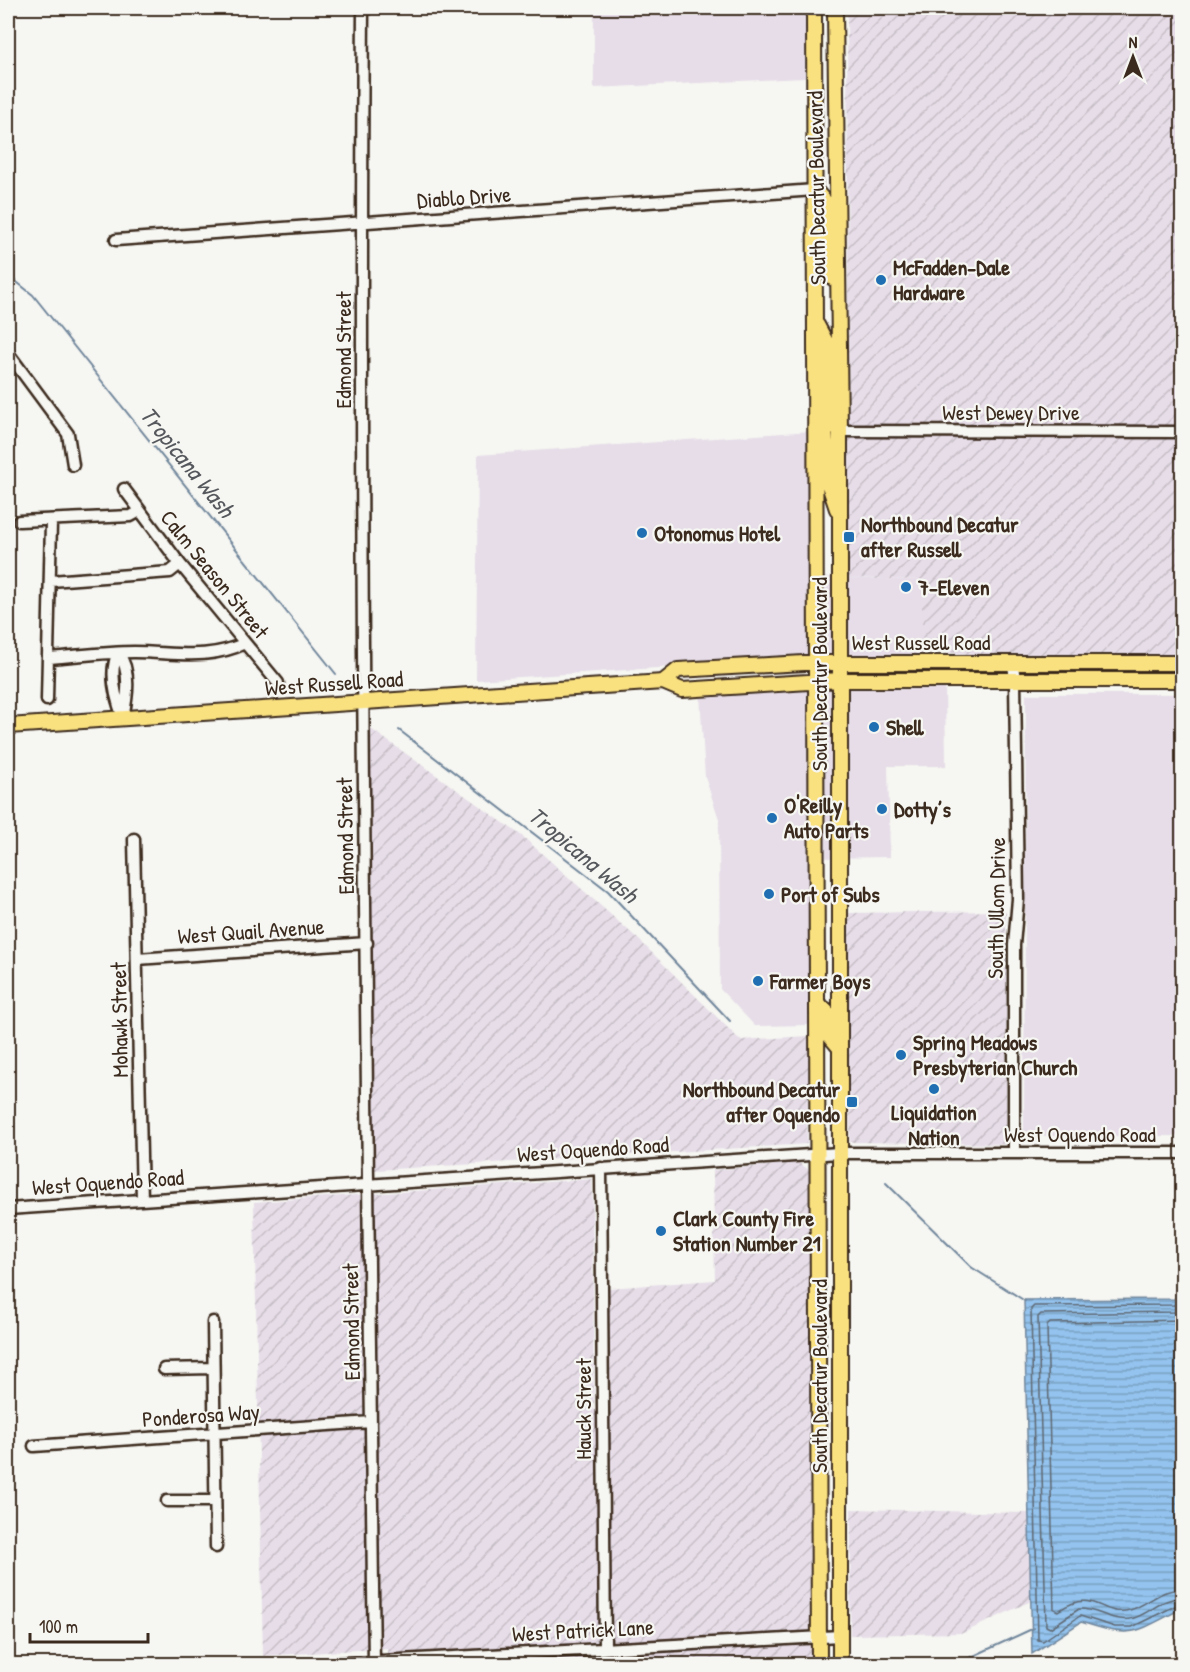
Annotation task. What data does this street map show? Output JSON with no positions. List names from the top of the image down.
{
  "streets": {
    "main road": ["South Decatur Boulevard", "West Russell Road"],
    "street": [
      "Diablo Drive",
      "Edmond Street",
      "West Dewey Drive",
      "Calm Season Street",
      "South Ullom Drive",
      "West Quail Avenue",
      "Mohawk Street",
      "West Oquendo Road",
      "Hauck Street",
      "Ponderosa Way",
      "West Patrick Lane"
    ]
  },
  "crossings": [
    ["South Decatur Boulevard", "Diablo Drive"],
    ["South Decatur Boulevard", "West Dewey Drive"],
    ["South Decatur Boulevard", "West Russell Road"],
    ["South Decatur Boulevard", "West Oquendo Road"],
    ["South Decatur Boulevard", "West Patrick Lane"],
    ["Diablo Drive", "Edmond Street"],
    ["Edmond Street", "West Russell Road"],
    ["Edmond Street", "West Quail Avenue"],
    ["Edmond Street", "West Oquendo Road"],
    ["Edmond Street", "Ponderosa Way"],
    ["Edmond Street", "West Patrick Lane"],
    ["West Russell Road", "South Ullom Drive"],
    ["South Ullom Drive", "West Oquendo Road"],
    ["West Quail Avenue", "Mohawk Street"],
    ["Mohawk Street", "West Oquendo Road"],
    ["West Oquendo Road", "Hauck Street"],
    ["Hauck Street", "West Patrick Lane"]
  ],
  "water": ["Tropicana Wash"],
  "places": {
    "other": [
      "McFadden-Dale Hardware",
      "Otonomus Hotel",
      "7-Eleven",
      "Shell",
      "Dotty’s",
      "O'Reilly Auto Parts",
      "Port of Subs",
      "Farmer Boys",
      "Spring Meadows Presbyterian Church",
      "Liquidation Nation",
      "Clark County Fire Station Number 21"
    ],
    "transit": ["Northbound Decatur after Russell", "Northbound Decatur after Oquendo"]
  },
  "scale_bar": "100 m",
  "north": "top"
}
